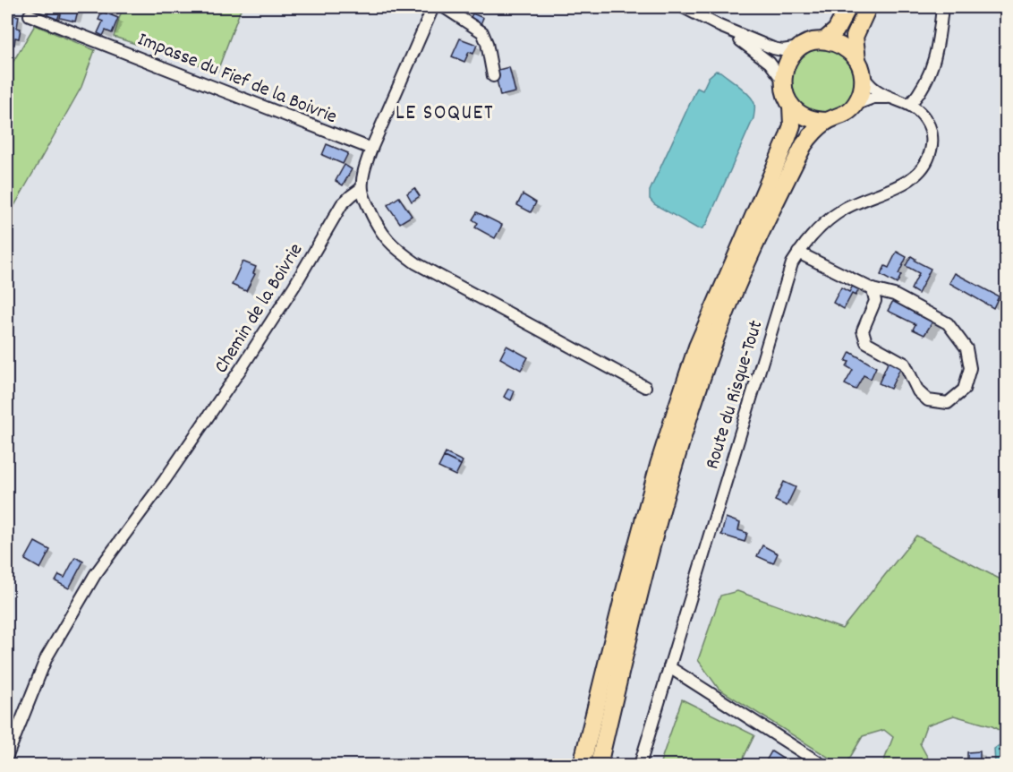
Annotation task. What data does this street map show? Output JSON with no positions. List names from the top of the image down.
{
  "streets": {
    "street": ["Impasse du Fief de la Boivrie", "Chemin de la Boivrie", "Route du Risque-Tout"]
  },
  "districts": ["LE SOQUET"]
}
